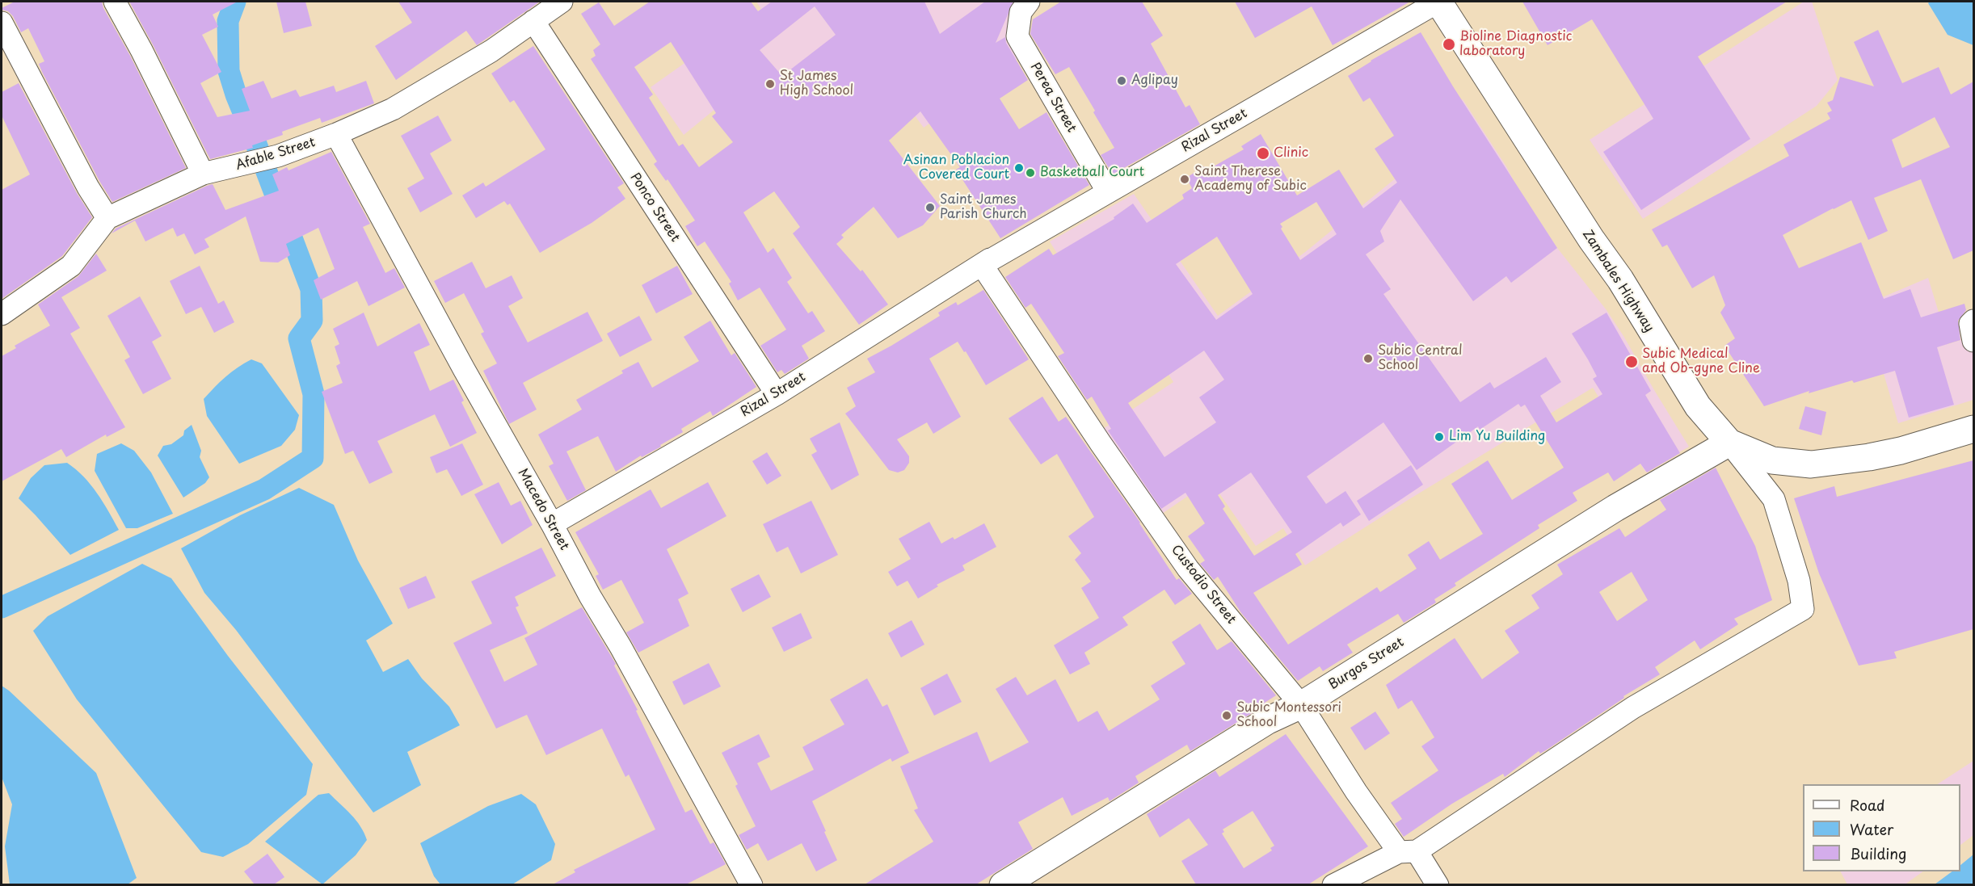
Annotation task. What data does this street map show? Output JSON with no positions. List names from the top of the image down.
{
  "streets": {
    "street": [
      "Perea Street",
      "Rizal Street",
      "Afable Street",
      "Ponco Street",
      "Zambales Highway",
      "Macedo Street",
      "Custodio Street",
      "Burgos Street"
    ]
  },
  "crossings": [
    ["Perea Street", "Rizal Street"],
    ["Rizal Street", "Ponco Street"],
    ["Rizal Street", "Zambales Highway"],
    ["Rizal Street", "Macedo Street"],
    ["Rizal Street", "Custodio Street"],
    ["Afable Street", "Ponco Street"],
    ["Afable Street", "Macedo Street"],
    ["Zambales Highway", "Burgos Street"],
    ["Custodio Street", "Burgos Street"]
  ],
  "places": [
    "Bioline Diagnostic laboratory",
    "Aglipay",
    "St James High School",
    "Clinic",
    "Asinan Poblacion Covered Court",
    "Basketball Court",
    "Saint Therese Academy of Subic",
    "Saint James Parish Church",
    "Subic Central School",
    "Subic Medical and Ob-gyne Cline",
    "Lim Yu Building",
    "Subic Montessori School"
  ],
  "legend": ["Road", "Water", "Building"]
}
